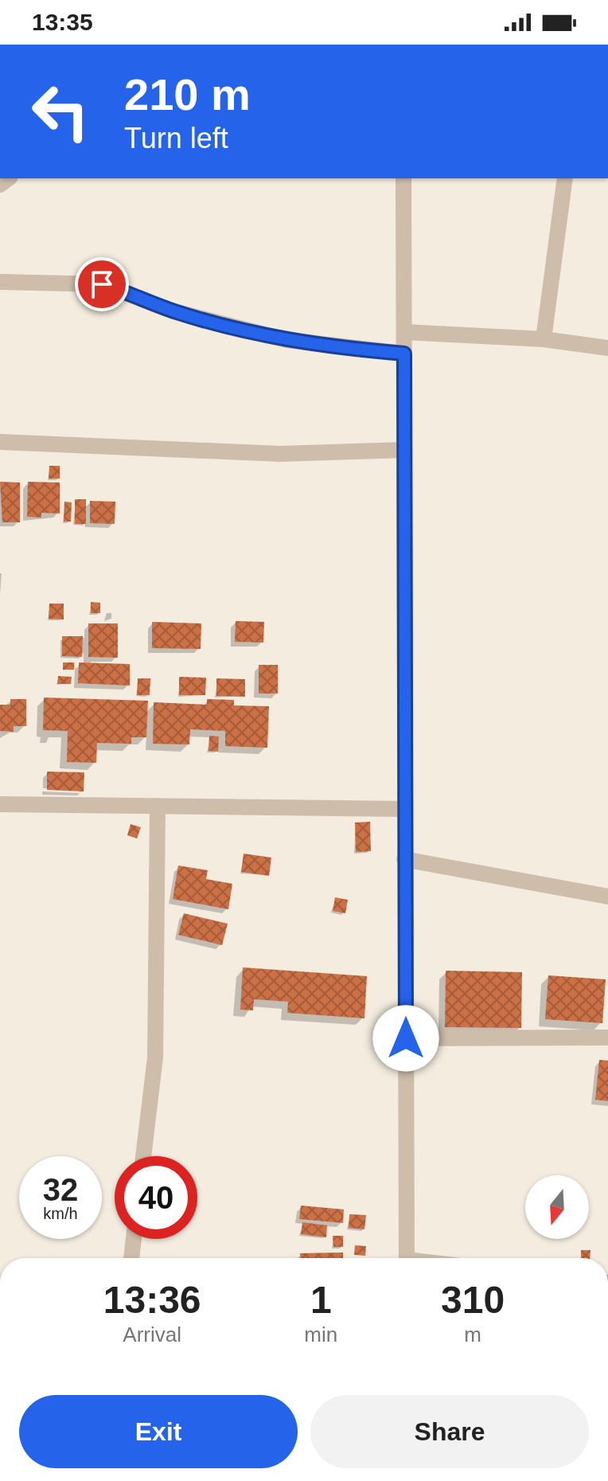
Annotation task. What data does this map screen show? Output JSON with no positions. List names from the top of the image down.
{
  "north": "bottom",
  "page": {
    "status": "13:35",
    "turn": ["210 m", "Turn left"],
    "speed": "32 km/h",
    "limit": "40",
    "eta": [
      "13:36",
      "Arrival",
      "1",
      "min",
      "310",
      "m"
    ],
    "buttons": ["Exit", "Share"]
  }
}
